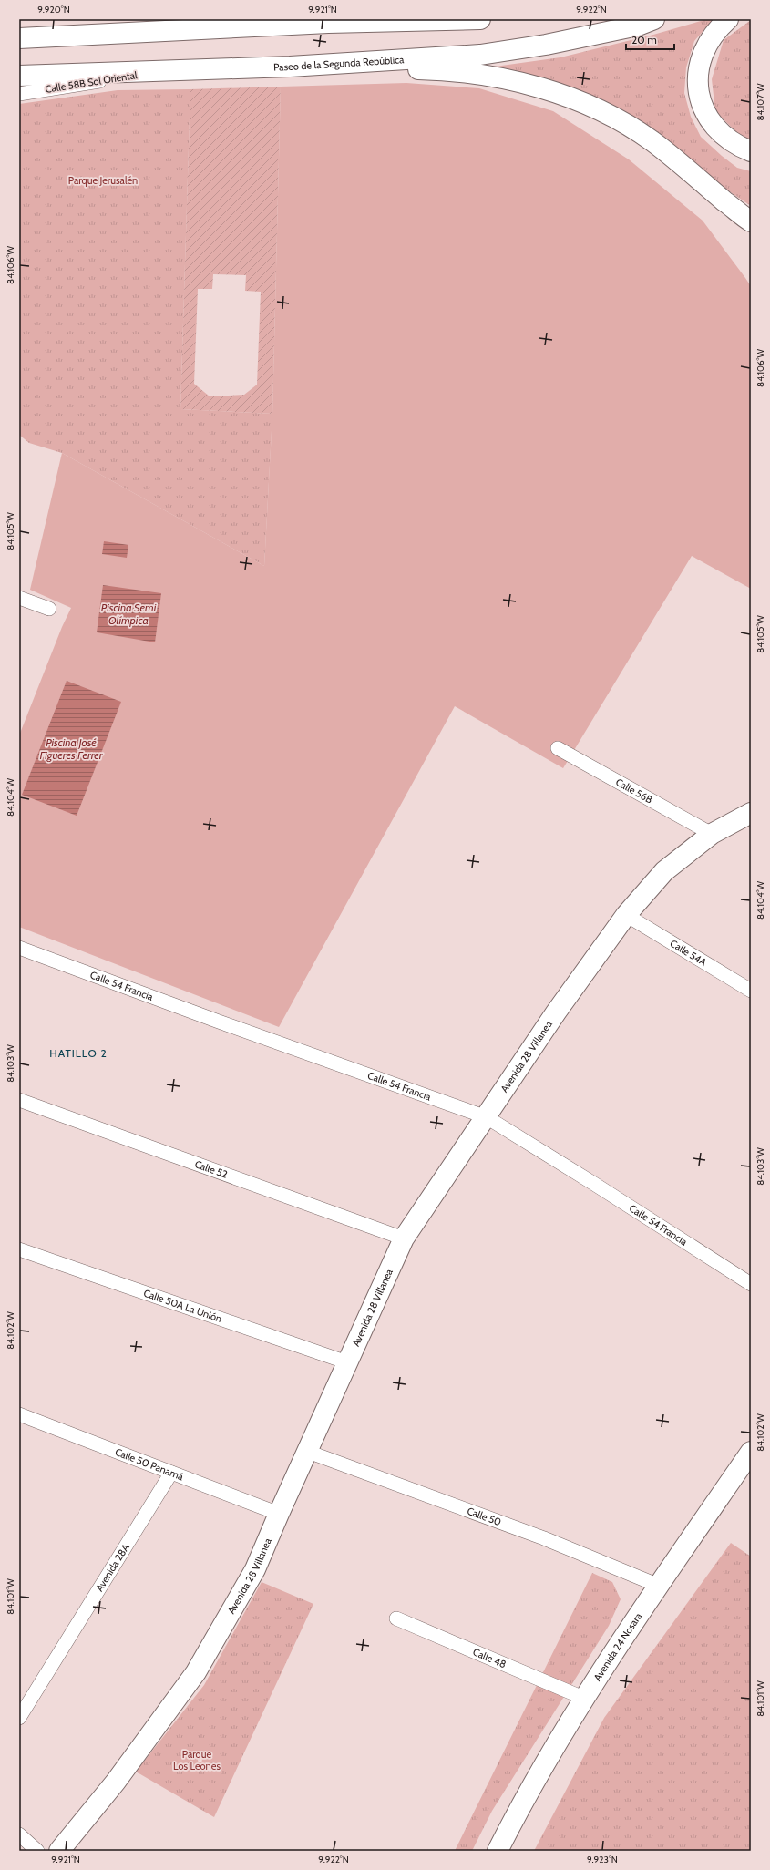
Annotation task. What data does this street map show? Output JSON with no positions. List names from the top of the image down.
{
  "streets": {
    "main road": ["Paseo de la Segunda República", "Avenida 28 Villanea", "Avenida 24 Nosara"],
    "street": [
      "Calle 58B Sol Oriental",
      "Calle 56B",
      "Calle 54A",
      "Calle 54 Francia",
      "Calle 52",
      "Calle 50A La Unión",
      "Calle 50 Panamá",
      "Calle 50",
      "Avenida 28A",
      "Calle 48"
    ]
  },
  "crossings": [
    ["Paseo de la Segunda República", "Calle 58B Sol Oriental"],
    ["Calle 56B", "Avenida 28 Villanea"],
    ["Calle 54A", "Avenida 28 Villanea"],
    ["Calle 54 Francia", "Avenida 28 Villanea"],
    ["Avenida 28 Villanea", "Calle 52"],
    ["Avenida 28 Villanea", "Calle 50A La Unión"],
    ["Avenida 28 Villanea", "Calle 50 Panamá"],
    ["Avenida 28 Villanea", "Calle 50"],
    ["Calle 50 Panamá", "Avenida 28A"],
    ["Calle 50", "Avenida 24 Nosara"],
    ["Avenida 24 Nosara", "Calle 48"]
  ],
  "districts": ["HATILLO 2"],
  "water": ["Piscina Semi Olímpica", "Piscina José Figueres Ferrer"],
  "parks": ["Parque Jerusalén", "Parque Los Leones"],
  "scale_bar": "20 m",
  "coordinates": [
    "9.920°N",
    "9.921°N",
    "9.922°N",
    "84.107°W",
    "84.106°W",
    "84.105°W",
    "84.104°W",
    "84.103°W",
    "84.102°W",
    "84.101°W",
    "9.923°N"
  ]
}
